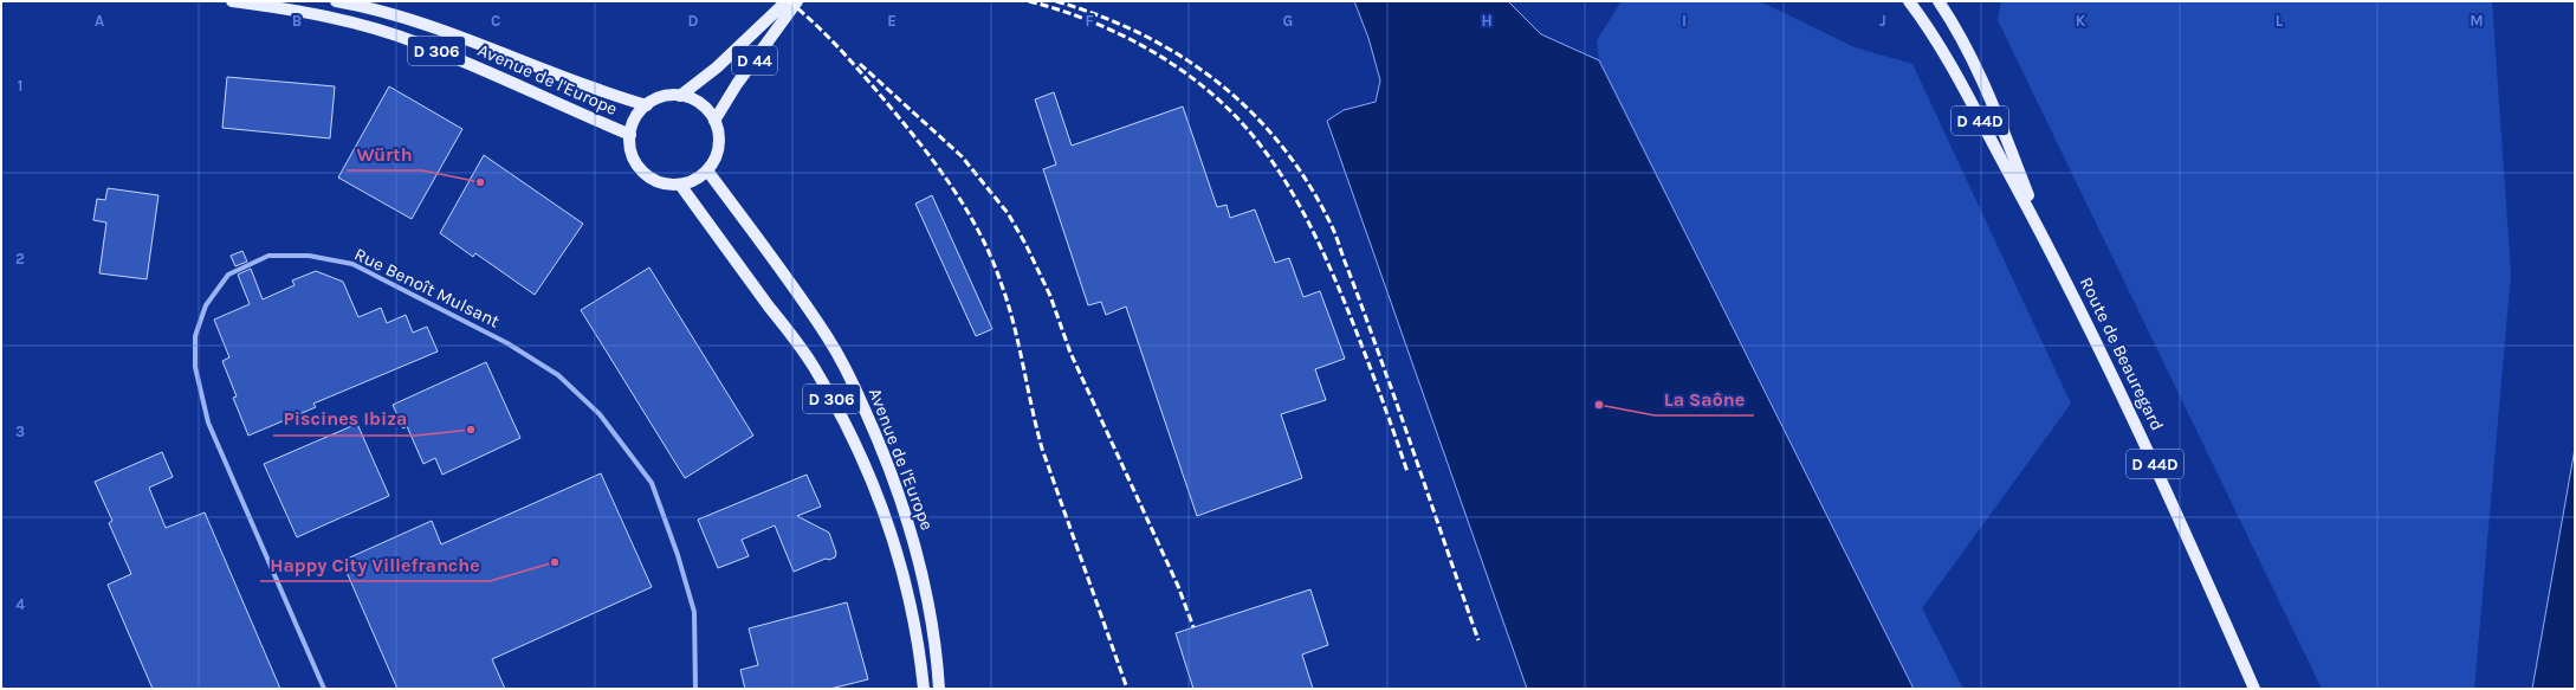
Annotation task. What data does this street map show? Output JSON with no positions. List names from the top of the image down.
{
  "streets": {
    "main road": [
      "D 306",
      "D 44",
      "Avenue de l'Europe",
      "D 44D",
      "Route de Beauregard"
    ],
    "street": ["Rue Benoît Mulsant"]
  },
  "crossings": [
    ["D 44", "Avenue de l'Europe"],
    ["D 44D", "Route de Beauregard"]
  ],
  "places": [
    "Würth",
    "La Saône",
    "Piscines Ibiza",
    "Happy City Villefranche"
  ],
  "grid": {
    "columns": [
      "A",
      "B",
      "C",
      "D",
      "E",
      "F",
      "G",
      "H",
      "I",
      "J",
      "K",
      "L",
      "M"
    ],
    "rows": [
      "1",
      "2",
      "3",
      "4"
    ]
  }
}
